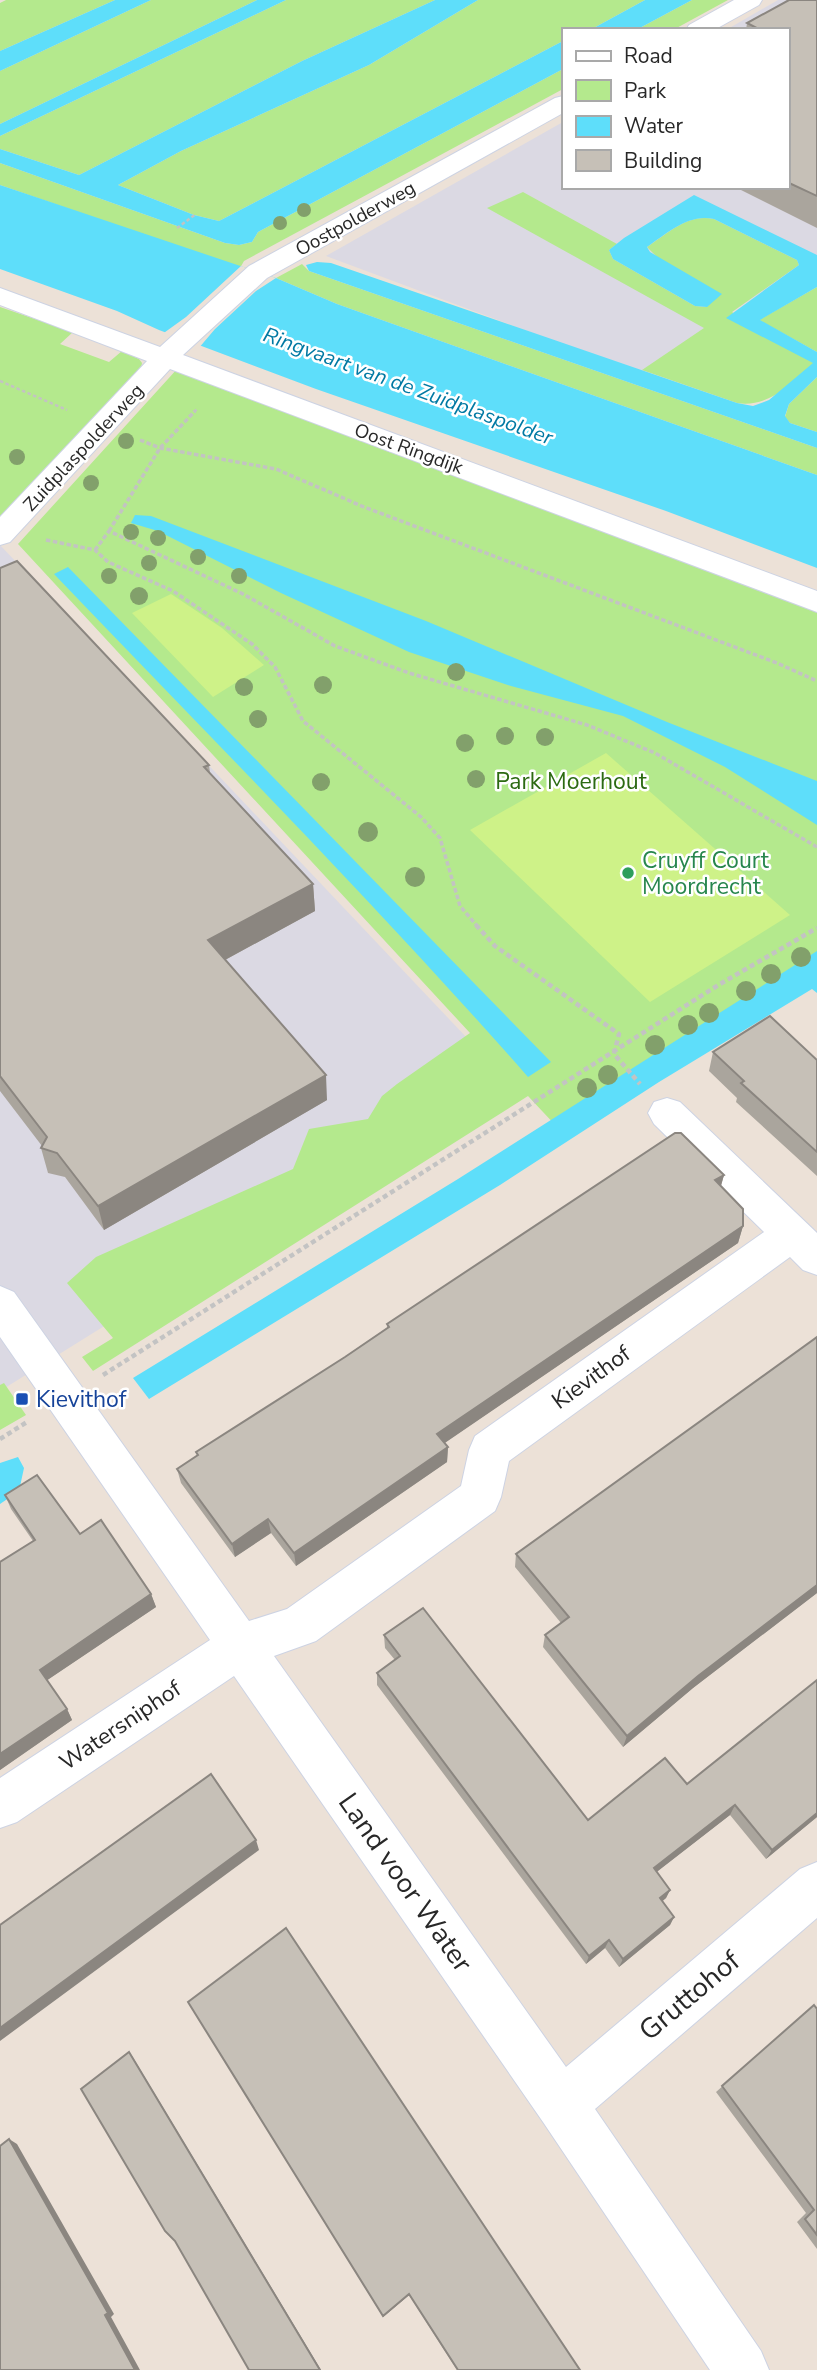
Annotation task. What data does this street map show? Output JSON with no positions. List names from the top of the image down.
{
  "streets": {
    "street": [
      "Oostpolderweg",
      "Zuidplaspolderweg",
      "Oost Ringdijk",
      "Kievithof",
      "Watersniphof",
      "Land voor Water",
      "Gruttohof"
    ]
  },
  "crossings": [
    ["Oostpolderweg", "Zuidplaspolderweg"],
    ["Oostpolderweg", "Oost Ringdijk"],
    ["Zuidplaspolderweg", "Oost Ringdijk"],
    ["Kievithof", "Watersniphof"],
    ["Kievithof", "Land voor Water"],
    ["Watersniphof", "Land voor Water"],
    ["Land voor Water", "Gruttohof"]
  ],
  "water": ["Ringvaart van de Zuidplaspolder"],
  "parks": ["Park Moerhout"],
  "places": {
    "other": ["Cruyff Court Moordrecht"],
    "transit": ["Kievithof"]
  },
  "legend": [
    "Road",
    "Park",
    "Water",
    "Building"
  ]
}
